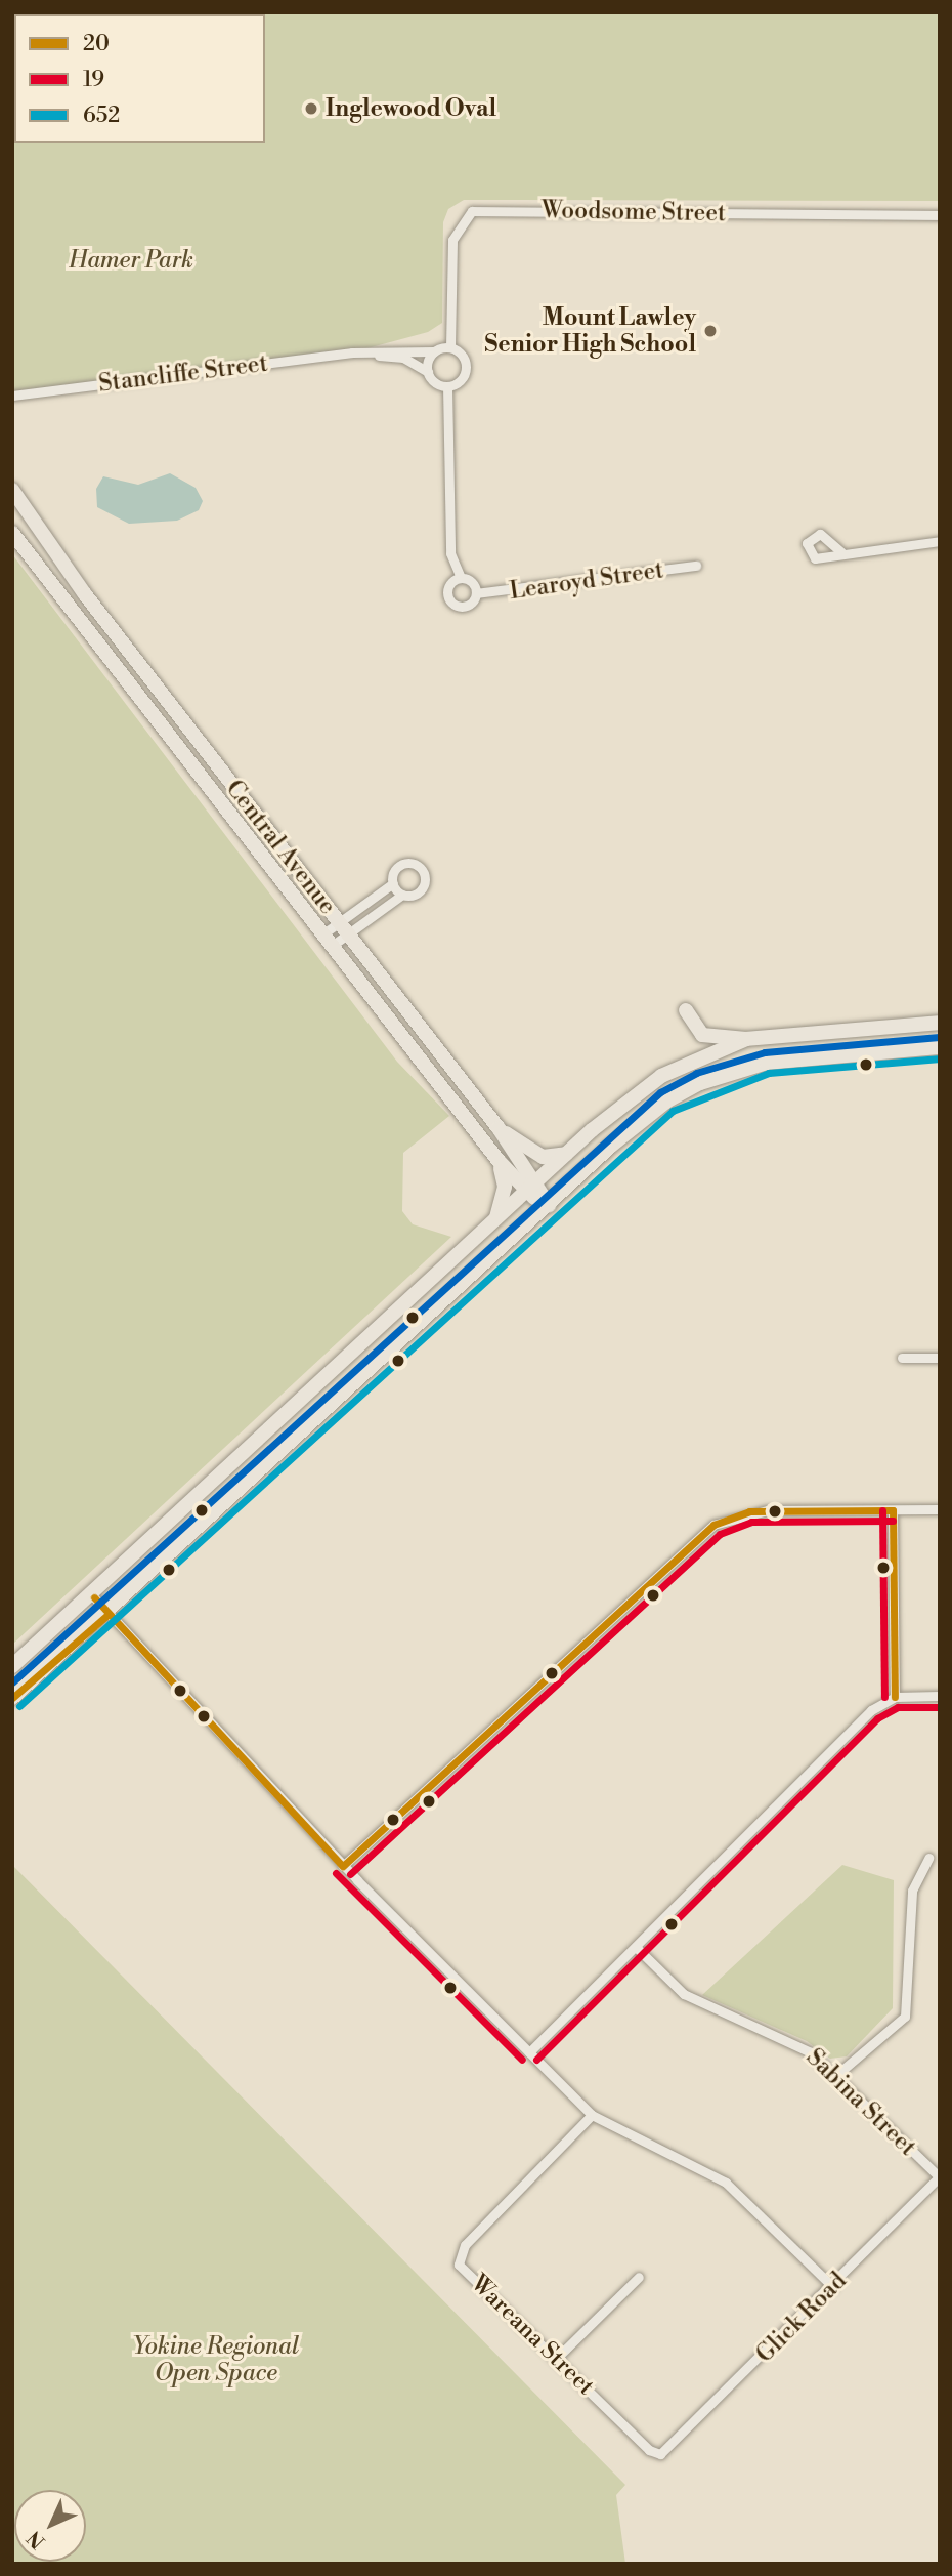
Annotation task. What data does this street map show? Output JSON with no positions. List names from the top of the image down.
{
  "streets": {
    "main road": ["Central Avenue"],
    "street": [
      "Woodsome Street",
      "Stancliffe Street",
      "Learoyd Street",
      "Sabina Street",
      "Glick Road",
      "Wareana Street"
    ]
  },
  "crossings": [
    ["Woodsome Street", "Stancliffe Street"],
    ["Sabina Street", "Glick Road"],
    ["Glick Road", "Wareana Street"]
  ],
  "parks": ["Hamer Park", "Yokine Regional Open Space"],
  "places": ["Inglewood Oval", "Mount Lawley Senior High School"],
  "lines": ["transit line 652", "transit line 20", "transit line 19"],
  "legend": ["20", "19", "652"],
  "north": "bottom left"
}
